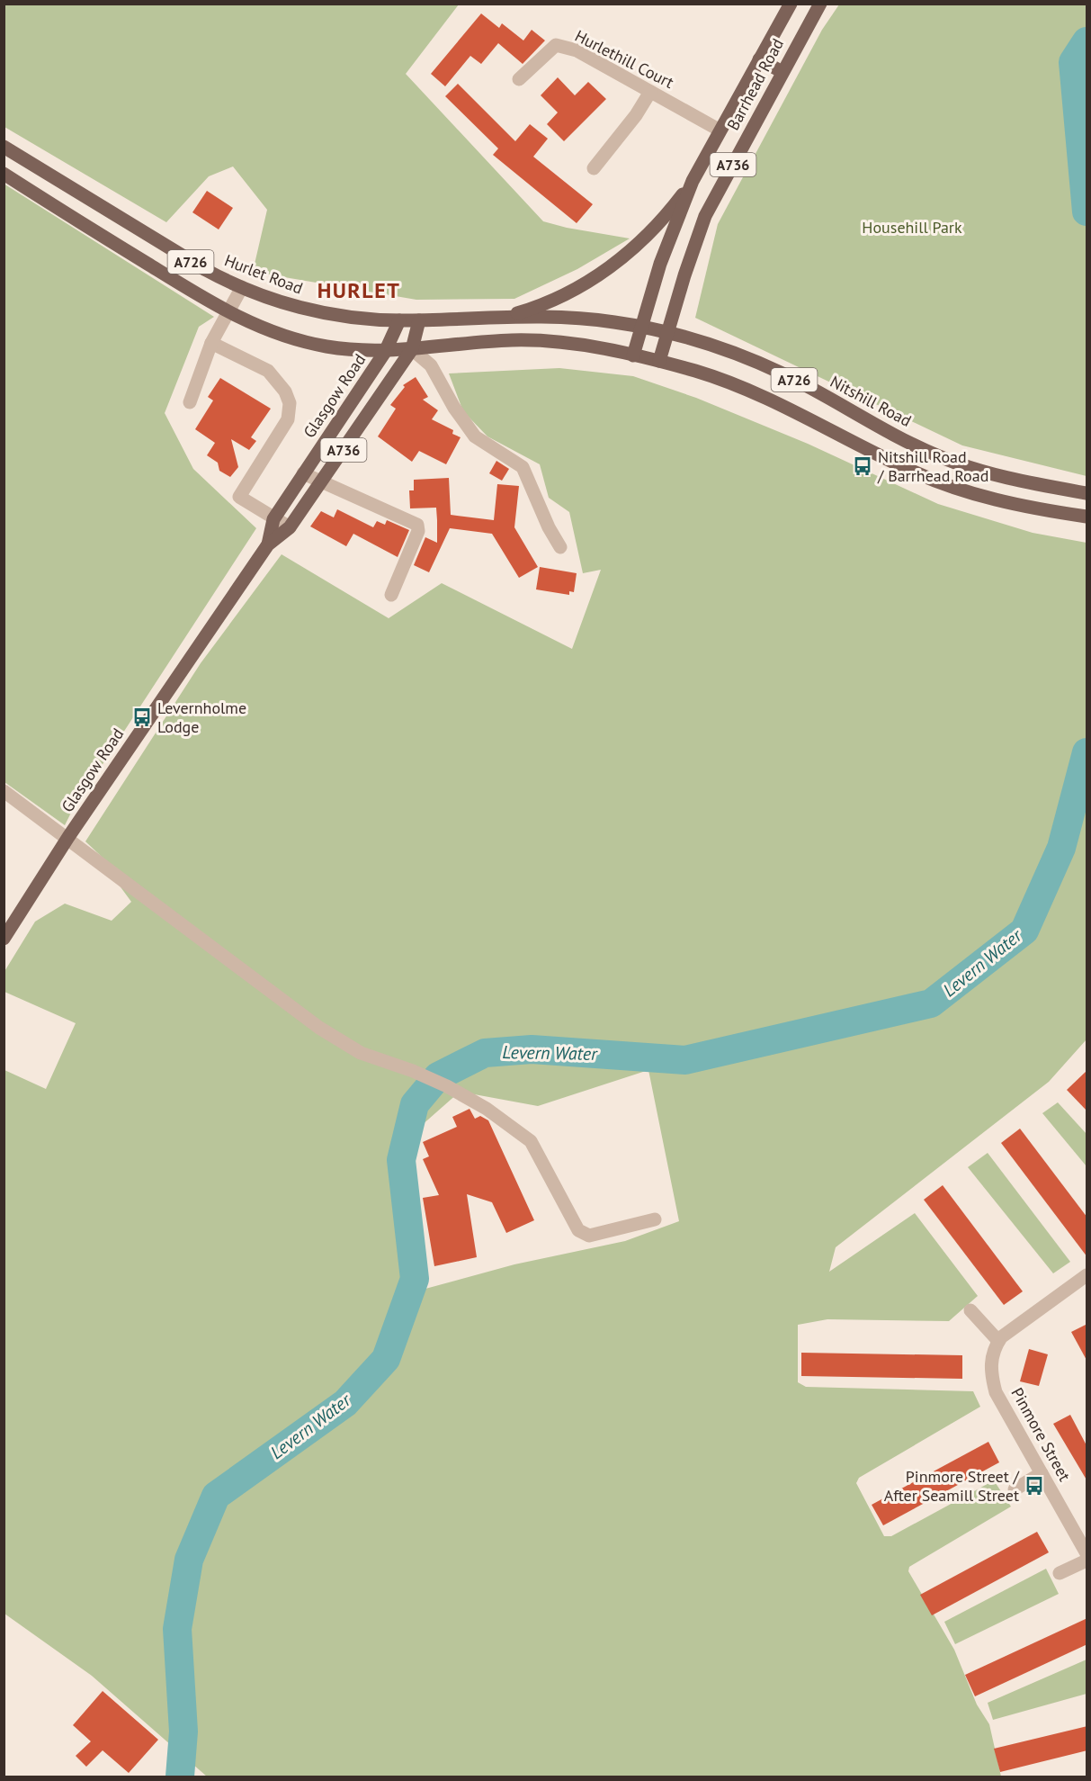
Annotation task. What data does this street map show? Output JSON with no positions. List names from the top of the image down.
{
  "streets": {
    "main road": [
      "Barrhead Road",
      "A736",
      "A726",
      "Hurlet Road",
      "Glasgow Road",
      "Nitshill Road"
    ],
    "street": ["Hurlethill Court", "Pinmore Street"]
  },
  "crossings": [
    ["Hurlethill Court", "Barrhead Road"],
    ["Barrhead Road", "A736"],
    ["Barrhead Road", "A726"],
    ["Barrhead Road", "Hurlet Road"],
    ["Barrhead Road", "Nitshill Road"],
    ["A736", "Hurlet Road"],
    ["A726", "Glasgow Road"],
    ["Hurlet Road", "Glasgow Road"],
    ["Hurlet Road", "Nitshill Road"]
  ],
  "districts": ["HURLET"],
  "water": ["Levern Water"],
  "parks": ["Househill Park"],
  "places": {
    "bus stop": ["Nitshill Road / Barrhead Road", "Levernholme Lodge", "Pinmore Street / After Seamill Street"]
  }
}
